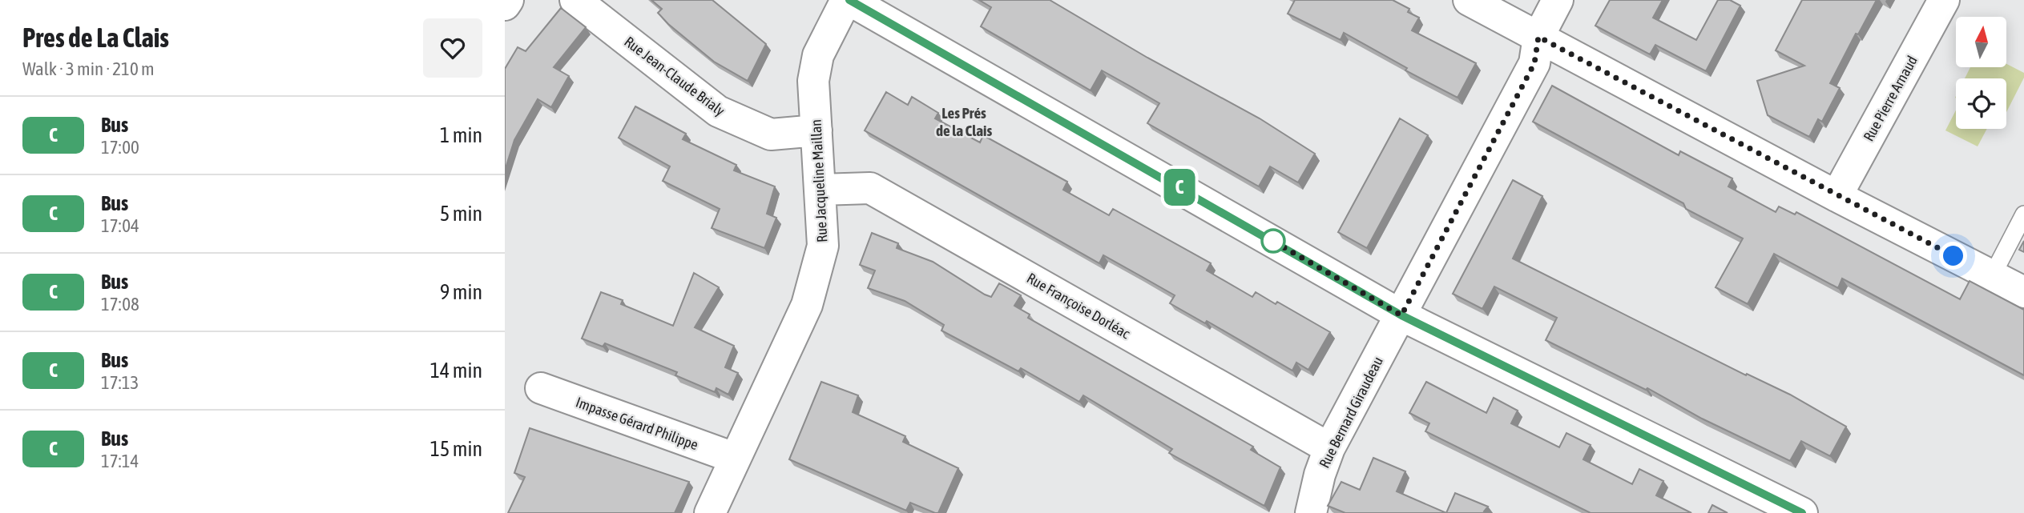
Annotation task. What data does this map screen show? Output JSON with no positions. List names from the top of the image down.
{
  "streets": {
    "street": [
      "Rue Jean-Claude Brialy",
      "Rue Pierre Arnaud",
      "Rue Jacqueline Maillan",
      "Rue Françoise Dorléac",
      "Rue Bernard Giraudeau",
      "Impasse Gérard Philippe"
    ]
  },
  "crossings": [
    ["Rue Jean-Claude Brialy", "Rue Jacqueline Maillan"],
    ["Rue Jacqueline Maillan", "Rue Françoise Dorléac"],
    ["Rue Jacqueline Maillan", "Impasse Gérard Philippe"],
    ["Rue Françoise Dorléac", "Rue Bernard Giraudeau"]
  ],
  "districts": ["Les Prés de la Clais"],
  "lines": ["bus line C"],
  "north": "top",
  "page": {
    "heading": ["Pres de La Clais", "Walk · 3 min · 210 m"],
    "on_map": "C",
    "list": [
      {
        "mark": "C",
        "name": "Bus",
        "note": "17:00",
        "value": "1 min"
      },
      {
        "mark": "C",
        "name": "Bus",
        "note": "17:04",
        "value": "5 min"
      },
      {
        "mark": "C",
        "name": "Bus",
        "note": "17:08",
        "value": "9 min"
      },
      {
        "mark": "C",
        "name": "Bus",
        "note": "17:13",
        "value": "14 min"
      },
      {
        "mark": "C",
        "name": "Bus",
        "note": "17:14",
        "value": "15 min"
      }
    ]
  }
}
